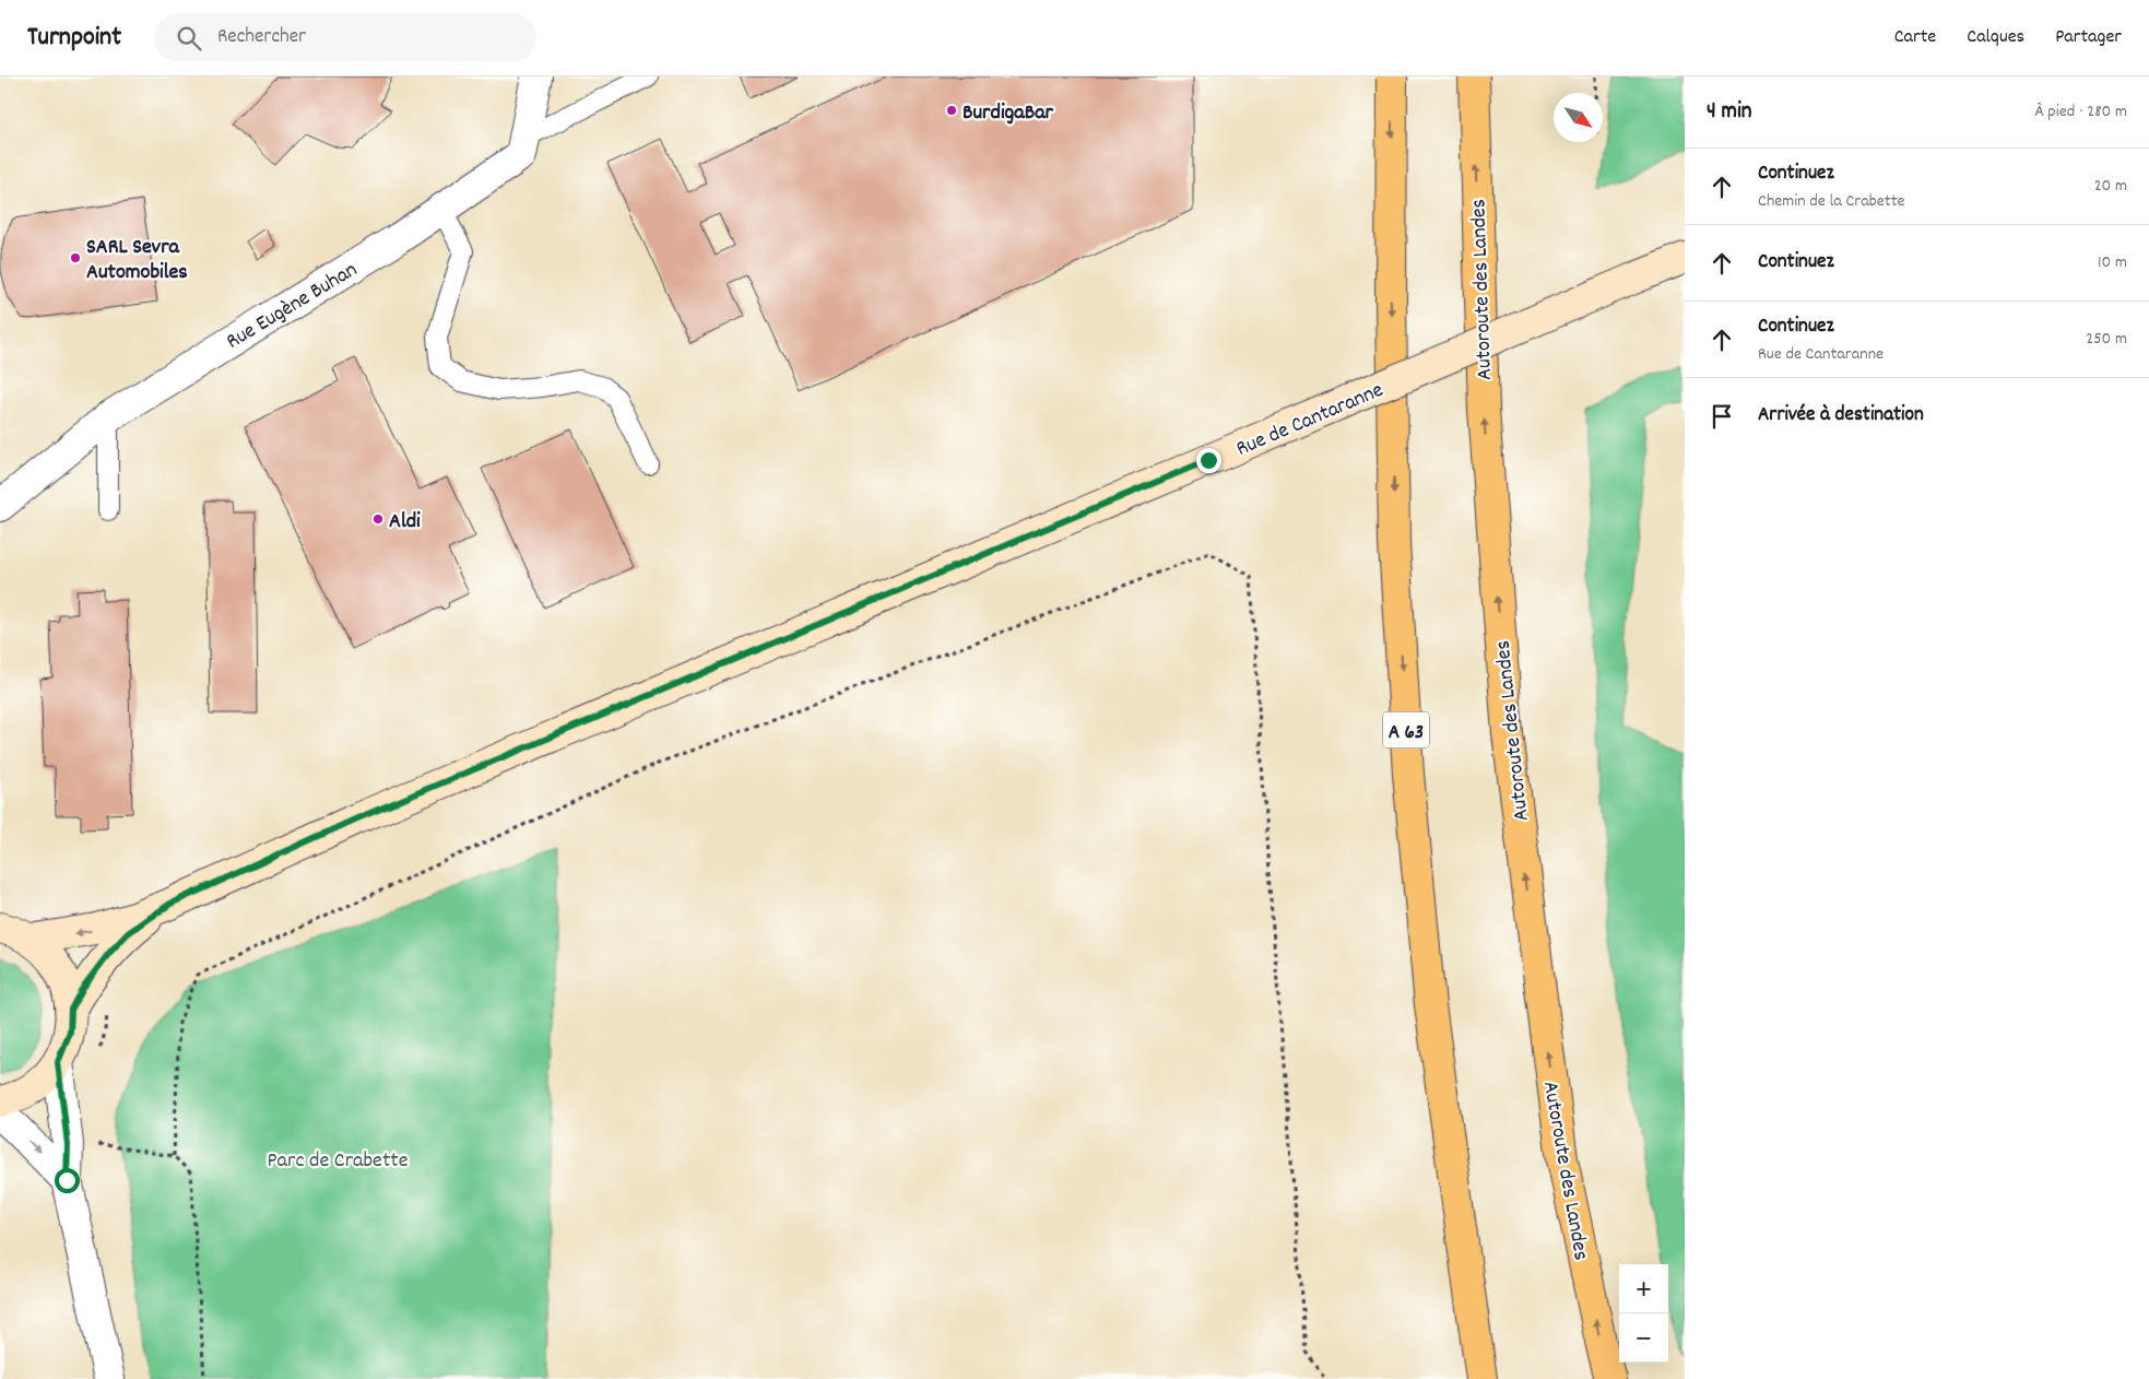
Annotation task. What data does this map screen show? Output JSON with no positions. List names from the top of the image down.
{
  "streets": {
    "highway": ["Autoroute des Landes", "A 63"],
    "street": ["Rue Eugène Buhan", "Rue de Cantaranne"]
  },
  "parks": ["Parc de Crabette"],
  "places": ["BurdigaBar", "SARL Sevra Automobiles", "Aldi"],
  "north": "bottom right",
  "page": {
    "header": "Turnpoint",
    "search": "Rechercher",
    "nav": ["Carte", "Calques", "Partager"],
    "heading": ["4 min", "À pied · 280 m"],
    "list": [
      ["Continuez", "Chemin de la Crabette", "20 m"],
      ["Continuez", "10 m"],
      ["Continuez", "Rue de Cantaranne", "250 m"],
      "Arrivée à destination"
    ],
    "map_buttons": ["+", "−"]
  }
}
